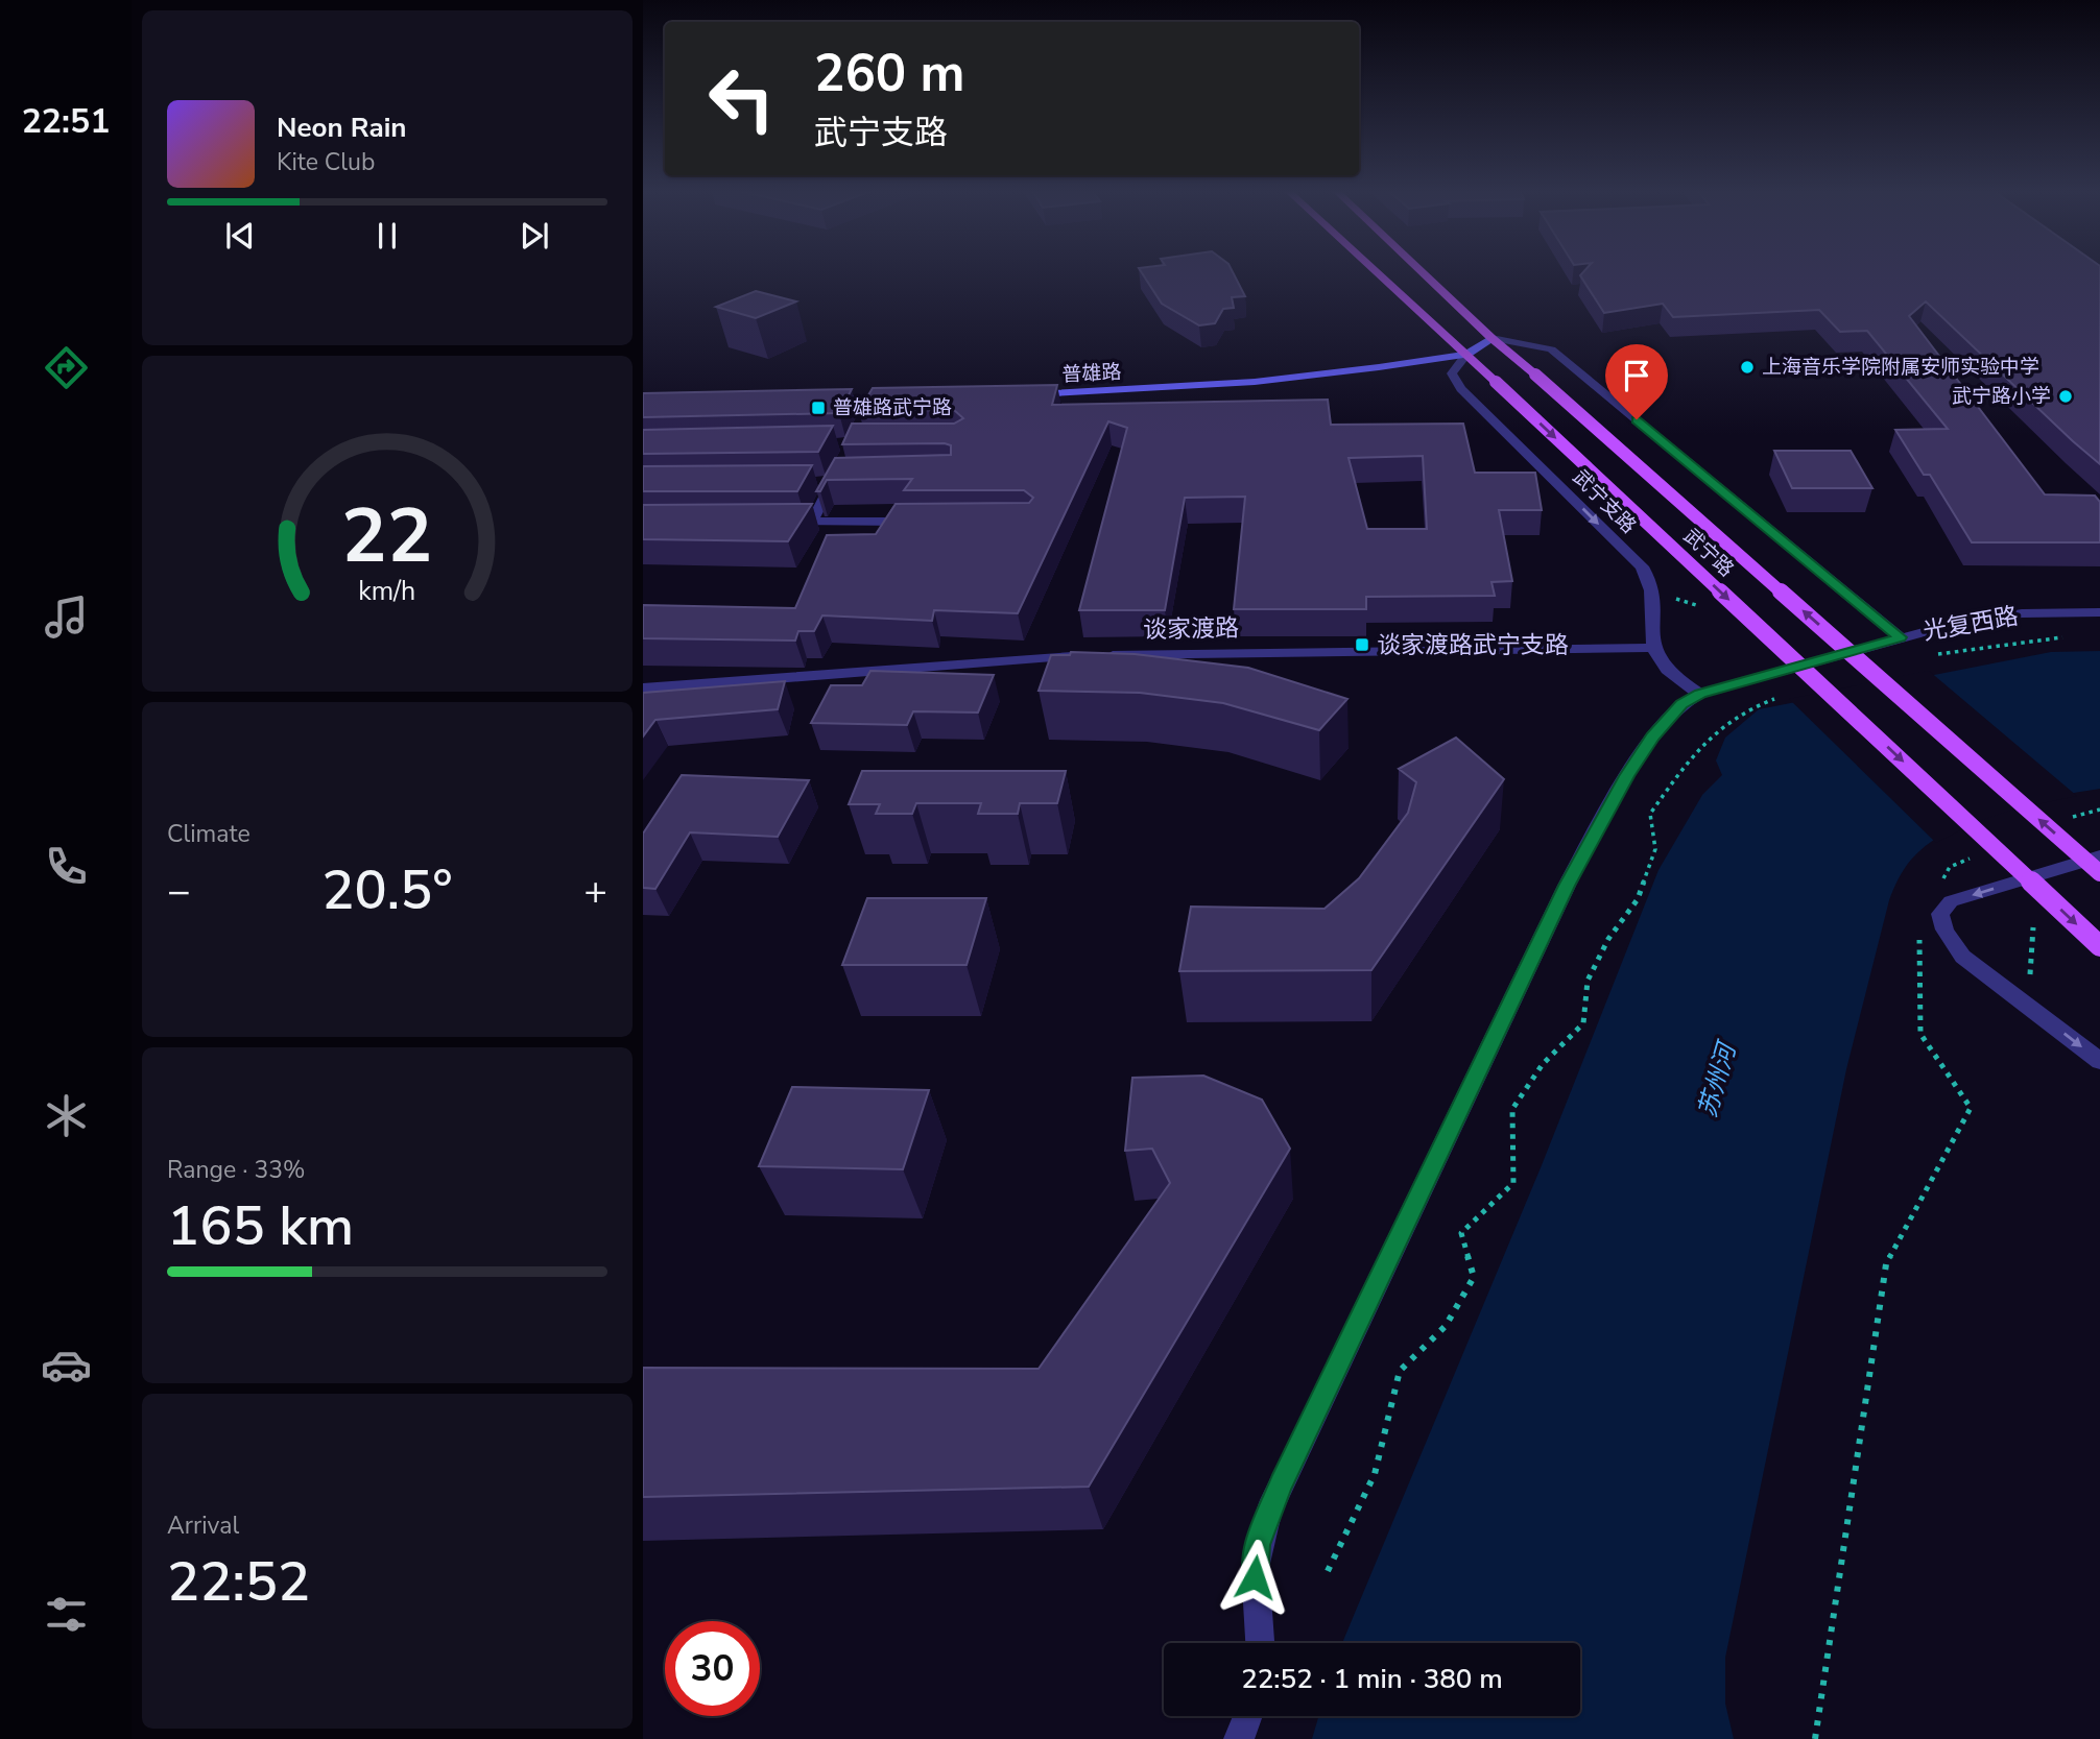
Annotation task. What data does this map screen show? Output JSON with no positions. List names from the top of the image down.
{
  "streets": {
    "main road": ["普雄路", "武宁路"],
    "street": ["武宁支路", "光复西路", "谈家渡路"]
  },
  "crossings": [
    ["普雄路", "武宁支路"],
    ["普雄路", "武宁路"],
    ["武宁支路", "武宁路"],
    ["武宁支路", "谈家渡路"]
  ],
  "water": ["苏州河"],
  "places": {
    "other": ["上海音乐学院附属安师实验中学", "武宁路小学"],
    "transit": ["普雄路武宁路", "谈家渡路武宁支路"]
  },
  "page": {
    "tabs": "22:51",
    "turn": ["260 m", "武宁支路"],
    "song": ["Neon Rain", "Kite Club"],
    "tile": [
      "Climate",
      ["Range · 33%", "165 km"],
      ["Arrival", "22:52"]
    ],
    "heat": ["−", "20.5°", "+"],
    "limit": "30",
    "trip": "22:52 · 1 min · 380 m",
    "gauge": ["22", "km/h"]
  }
}
